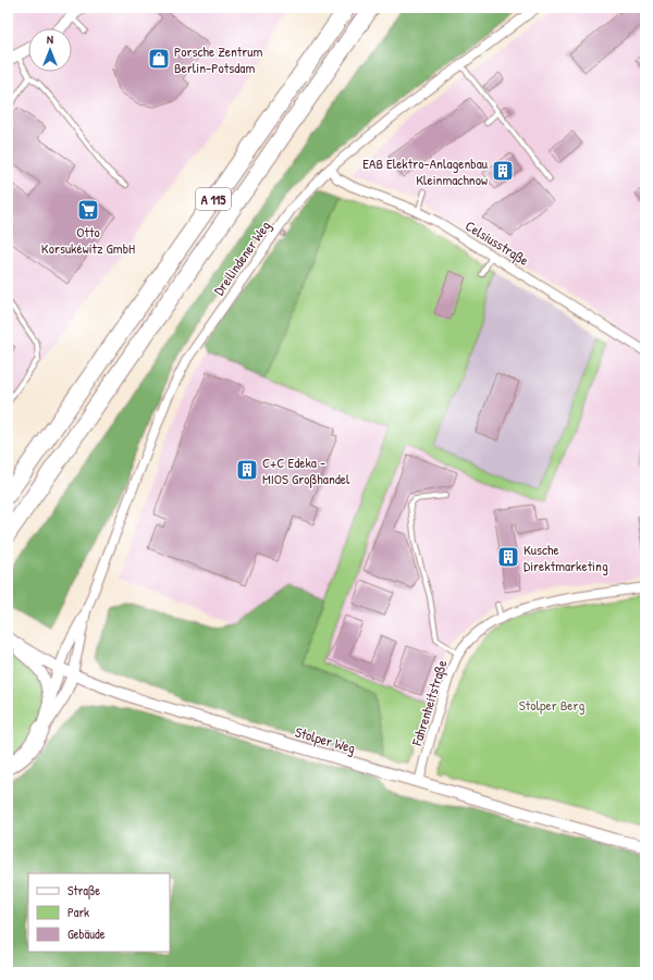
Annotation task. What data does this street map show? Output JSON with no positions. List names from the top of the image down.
{
  "streets": {
    "highway": ["A 115"],
    "street": [
      "Celsiusstraße",
      "Dreilindener Weg",
      "Fahrenheitstraße",
      "Stolper Weg"
    ]
  },
  "crossings": [
    ["Celsiusstraße", "Dreilindener Weg"],
    ["Dreilindener Weg", "Stolper Weg"],
    ["Fahrenheitstraße", "Stolper Weg"]
  ],
  "parks": ["Stolper Berg"],
  "places": {
    "shop": ["Porsche Zentrum Berlin-Potsdam"],
    "building": ["EAB Elektro-Anlagenbau Kleinmachnow", "C+C Edeka - MIOS Großhandel", "Kusche Direktmarketing"],
    "supermarket": ["Otto Korsukéwitz GmbH"]
  },
  "legend": ["Straße", "Park", "Gebäude"],
  "north": "top"
}
